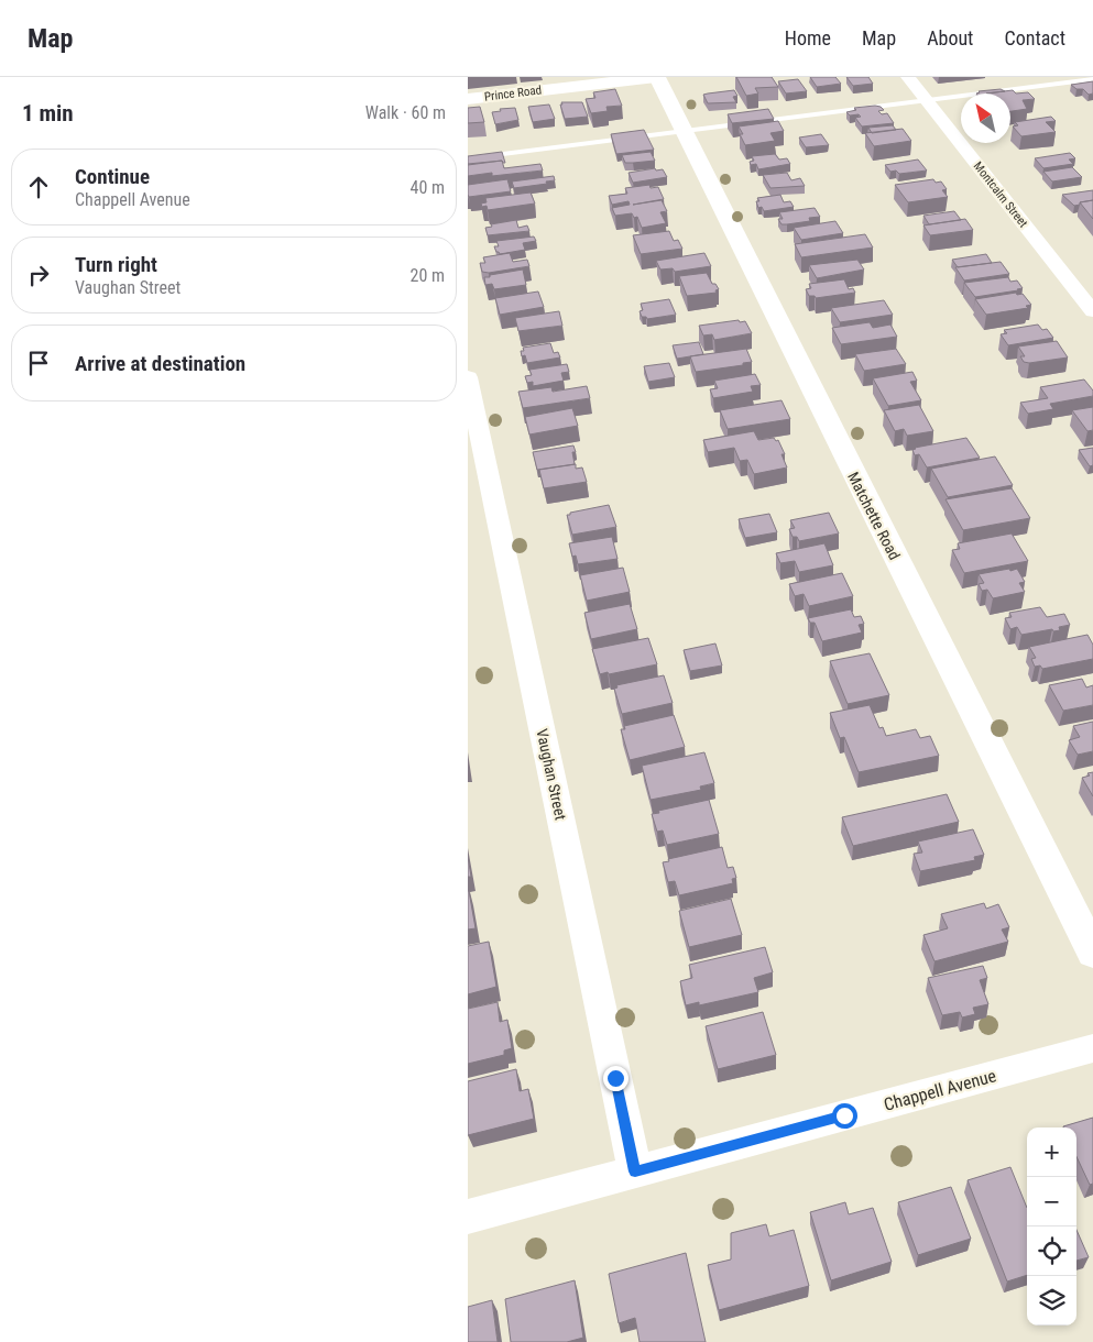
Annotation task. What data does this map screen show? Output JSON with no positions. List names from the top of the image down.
{
  "streets": {
    "main road": ["Prince Road", "Matchette Road"],
    "street": ["Montcalm Street", "Vaughan Street", "Chappell Avenue"]
  },
  "crossings": [
    ["Prince Road", "Matchette Road"],
    ["Vaughan Street", "Chappell Avenue"]
  ],
  "north": "top left",
  "page": {
    "header": "Map",
    "nav": [
      "Home",
      "Map",
      "About",
      "Contact"
    ],
    "heading": ["1 min", "Walk · 60 m"],
    "list": [
      ["Continue", "Chappell Avenue", "40 m"],
      ["Turn right", "Vaughan Street", "20 m"],
      "Arrive at destination"
    ],
    "map_buttons": ["+", "−"]
  }
}
